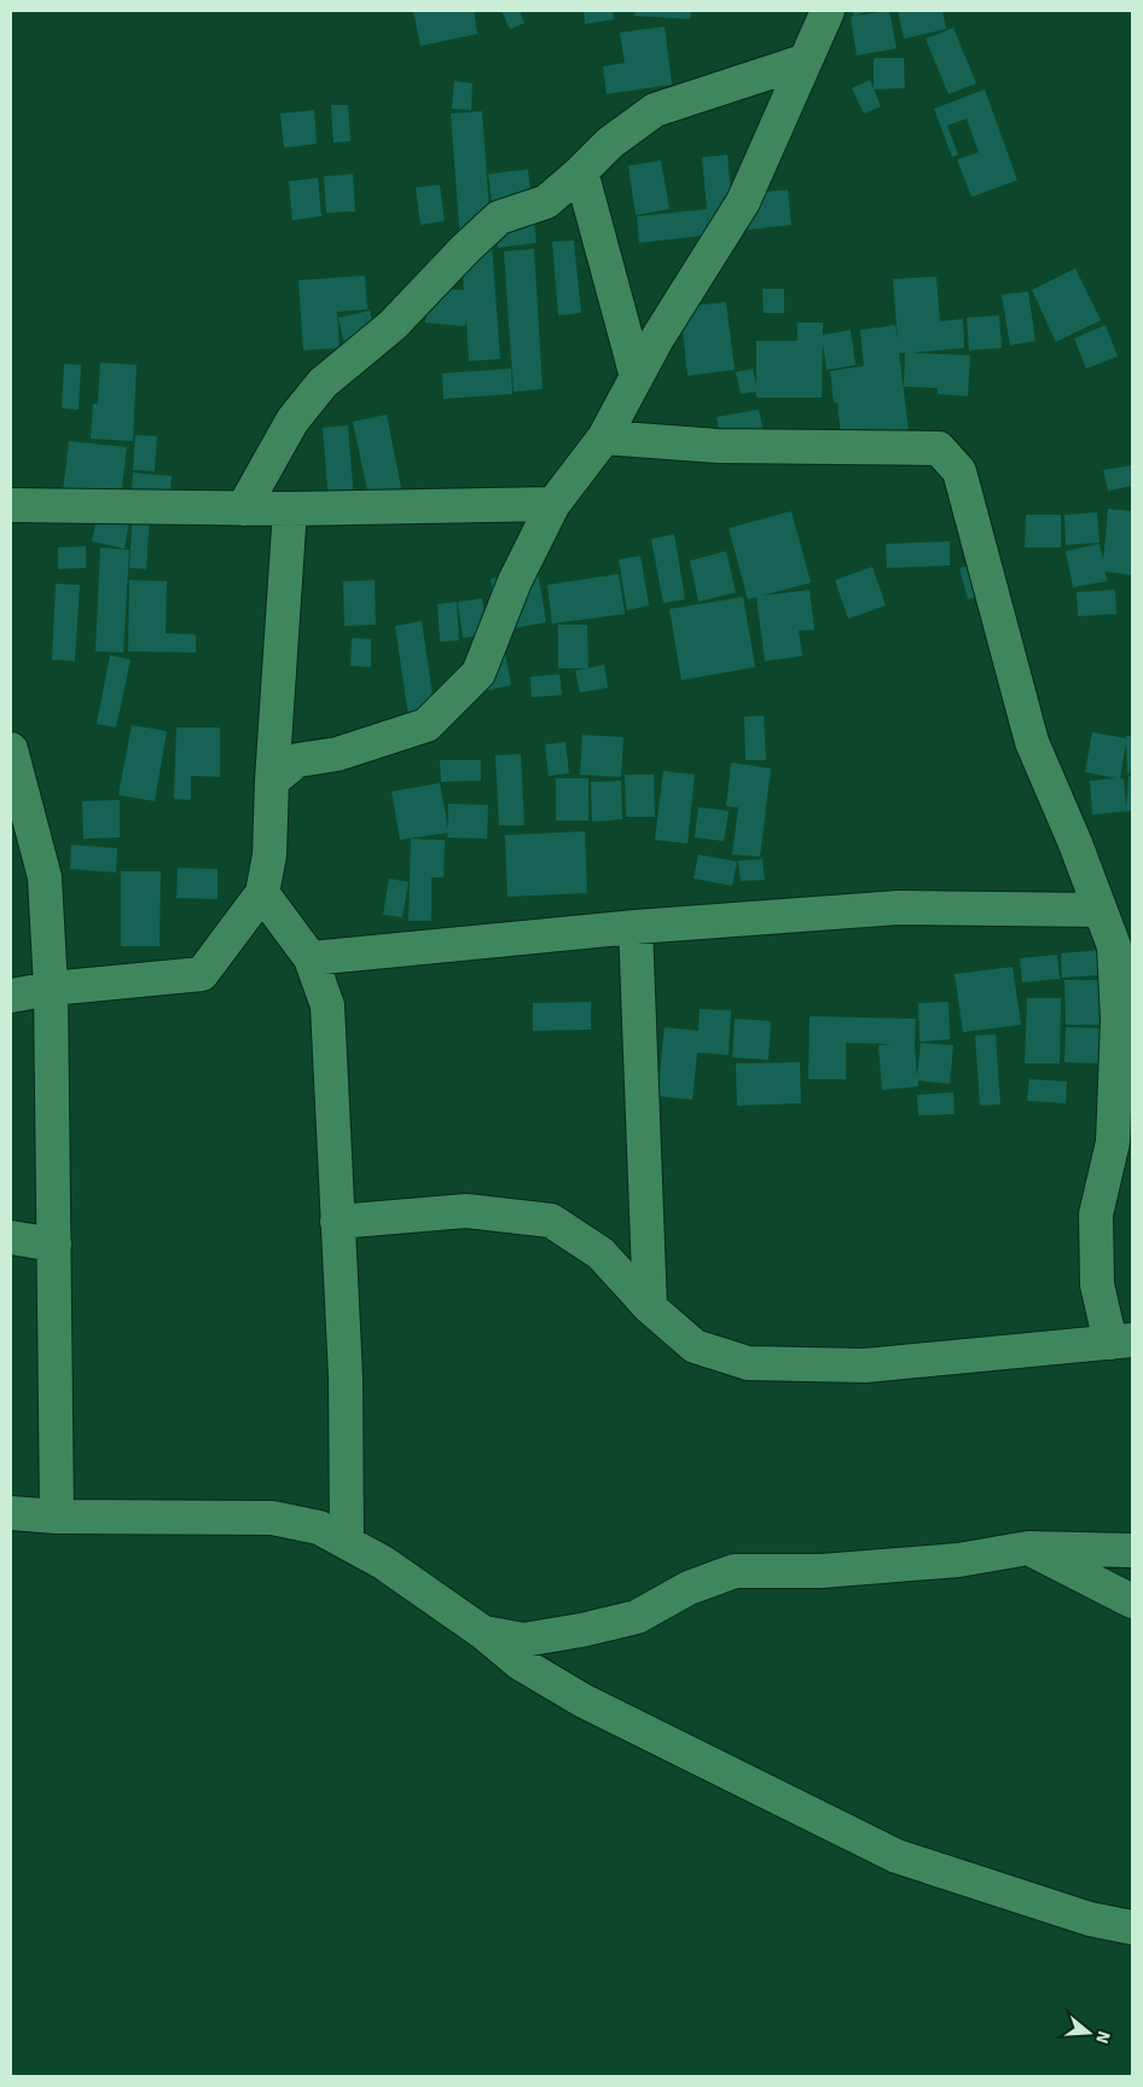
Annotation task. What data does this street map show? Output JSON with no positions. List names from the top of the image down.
{
  "north": "right"
}
